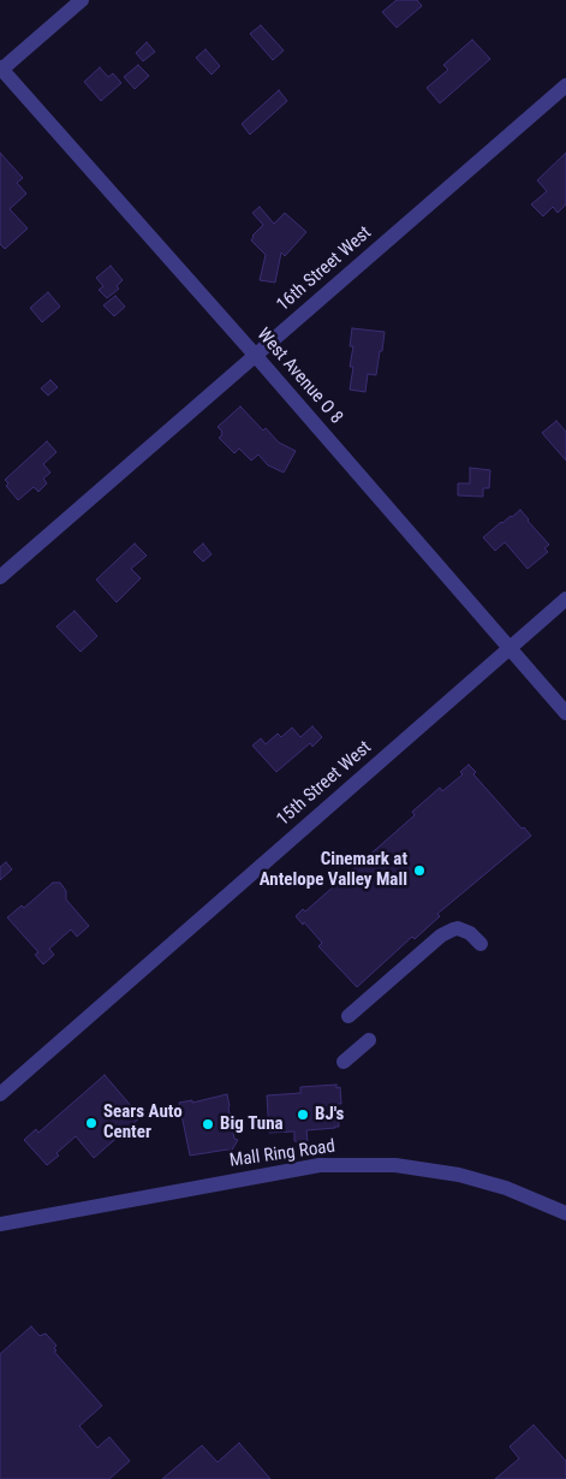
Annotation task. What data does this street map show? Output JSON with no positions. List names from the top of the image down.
{
  "streets": {
    "street": [
      "16th Street West",
      "West Avenue O 8",
      "15th Street West",
      "Mall Ring Road"
    ]
  },
  "crossings": [
    ["16th Street West", "West Avenue O 8"],
    ["West Avenue O 8", "15th Street West"]
  ],
  "places": [
    "Cinemark at Antelope Valley Mall",
    "BJ's",
    "Sears Auto Center",
    "Big Tuna"
  ]
}
